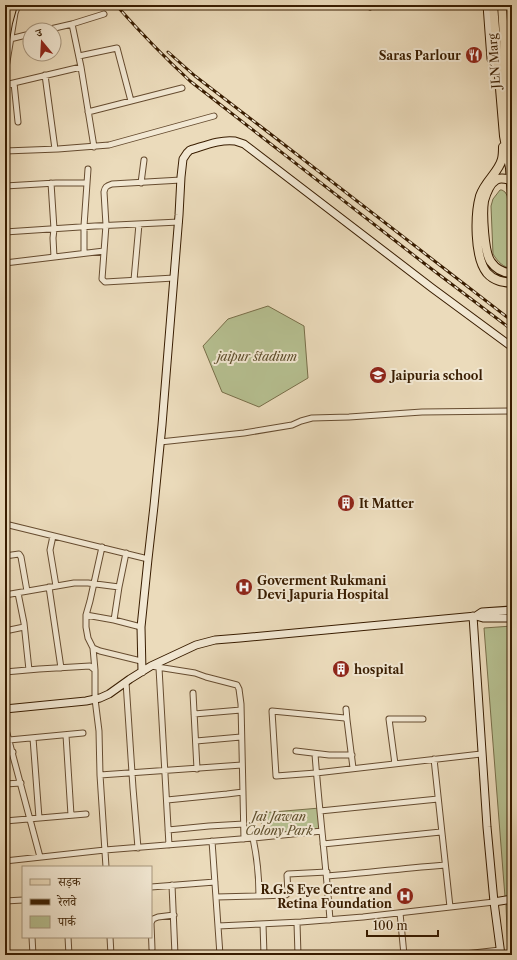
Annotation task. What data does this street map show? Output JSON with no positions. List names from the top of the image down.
{
  "streets": {
    "main road": ["JLN Marg"]
  },
  "parks": ["jaipur stadium", "Jai Jawan Colony Park"],
  "places": {
    "restaurant": ["Saras Parlour"],
    "school or university": ["Jaipuria school"],
    "building": ["It Matter", "hospital"],
    "hospital": ["Goverment Rukmani Devi Japuria Hospital", "R.G.S Eye Centre and Retina Foundation"]
  },
  "legend": ["सड़क", "रेलवे", "पार्क"],
  "scale_bar": "100 m",
  "north": "top"
}
